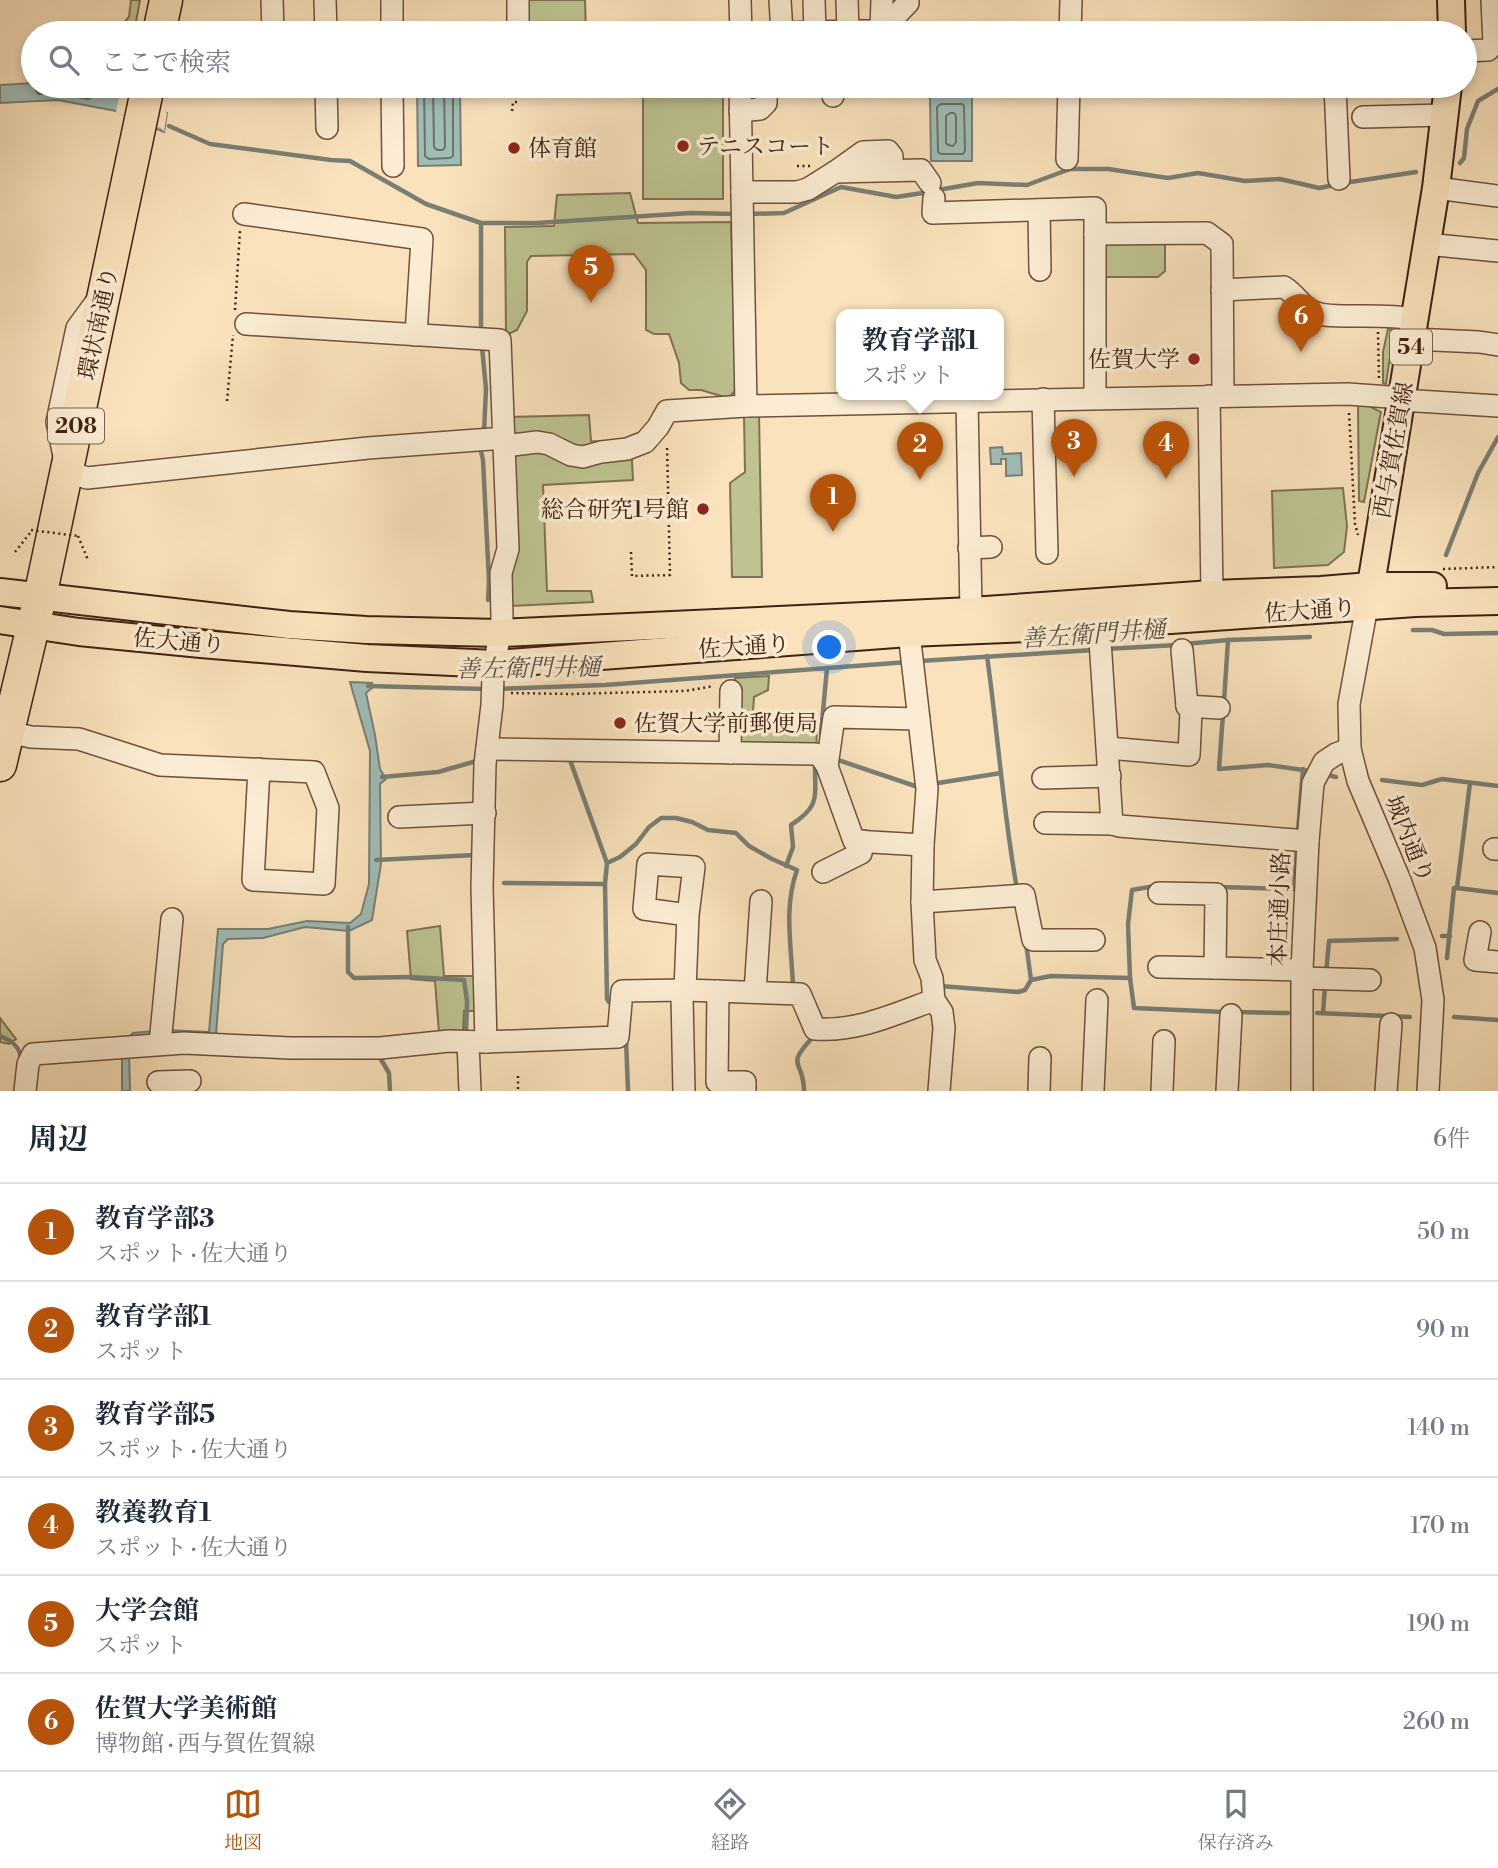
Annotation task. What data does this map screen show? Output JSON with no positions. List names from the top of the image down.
{
  "streets": {
    "highway": ["環状南通り", "208"],
    "main road": ["54", "西与賀佐賀線", "佐大通り"],
    "street": ["城内通り", "本庄通小路"]
  },
  "crossings": [
    ["環状南通り", "佐大通り"],
    ["西与賀佐賀線", "佐大通り"],
    ["西与賀佐賀線", "城内通り"],
    ["佐大通り", "城内通り"],
    ["城内通り", "本庄通小路"]
  ],
  "water": ["善左衛門井樋"],
  "places": [
    "テニスコート",
    "体育館",
    "佐賀大学",
    "総合研究1号館",
    "佐賀大学前郵便局"
  ],
  "page": {
    "search": "ここで検索",
    "pins": [
      "5",
      "6",
      "3",
      "4",
      "2",
      "1"
    ],
    "popup": ["教育学部1", "スポット"],
    "heading": ["周辺", "6件"],
    "list": [
      {
        "mark": "1",
        "name": "教育学部3",
        "note": "スポット · 佐大通り",
        "value": "50 m"
      },
      {
        "mark": "2",
        "name": "教育学部1",
        "note": "スポット",
        "value": "90 m"
      },
      {
        "mark": "3",
        "name": "教育学部5",
        "note": "スポット · 佐大通り",
        "value": "140 m"
      },
      {
        "mark": "4",
        "name": "教養教育1",
        "note": "スポット · 佐大通り",
        "value": "170 m"
      },
      {
        "mark": "5",
        "name": "大学会館",
        "note": "スポット",
        "value": "190 m"
      },
      {
        "mark": "6",
        "name": "佐賀大学美術館",
        "note": "博物館 · 西与賀佐賀線",
        "value": "260 m"
      }
    ],
    "nav": ["地図", "経路", "保存済み"]
  }
}
